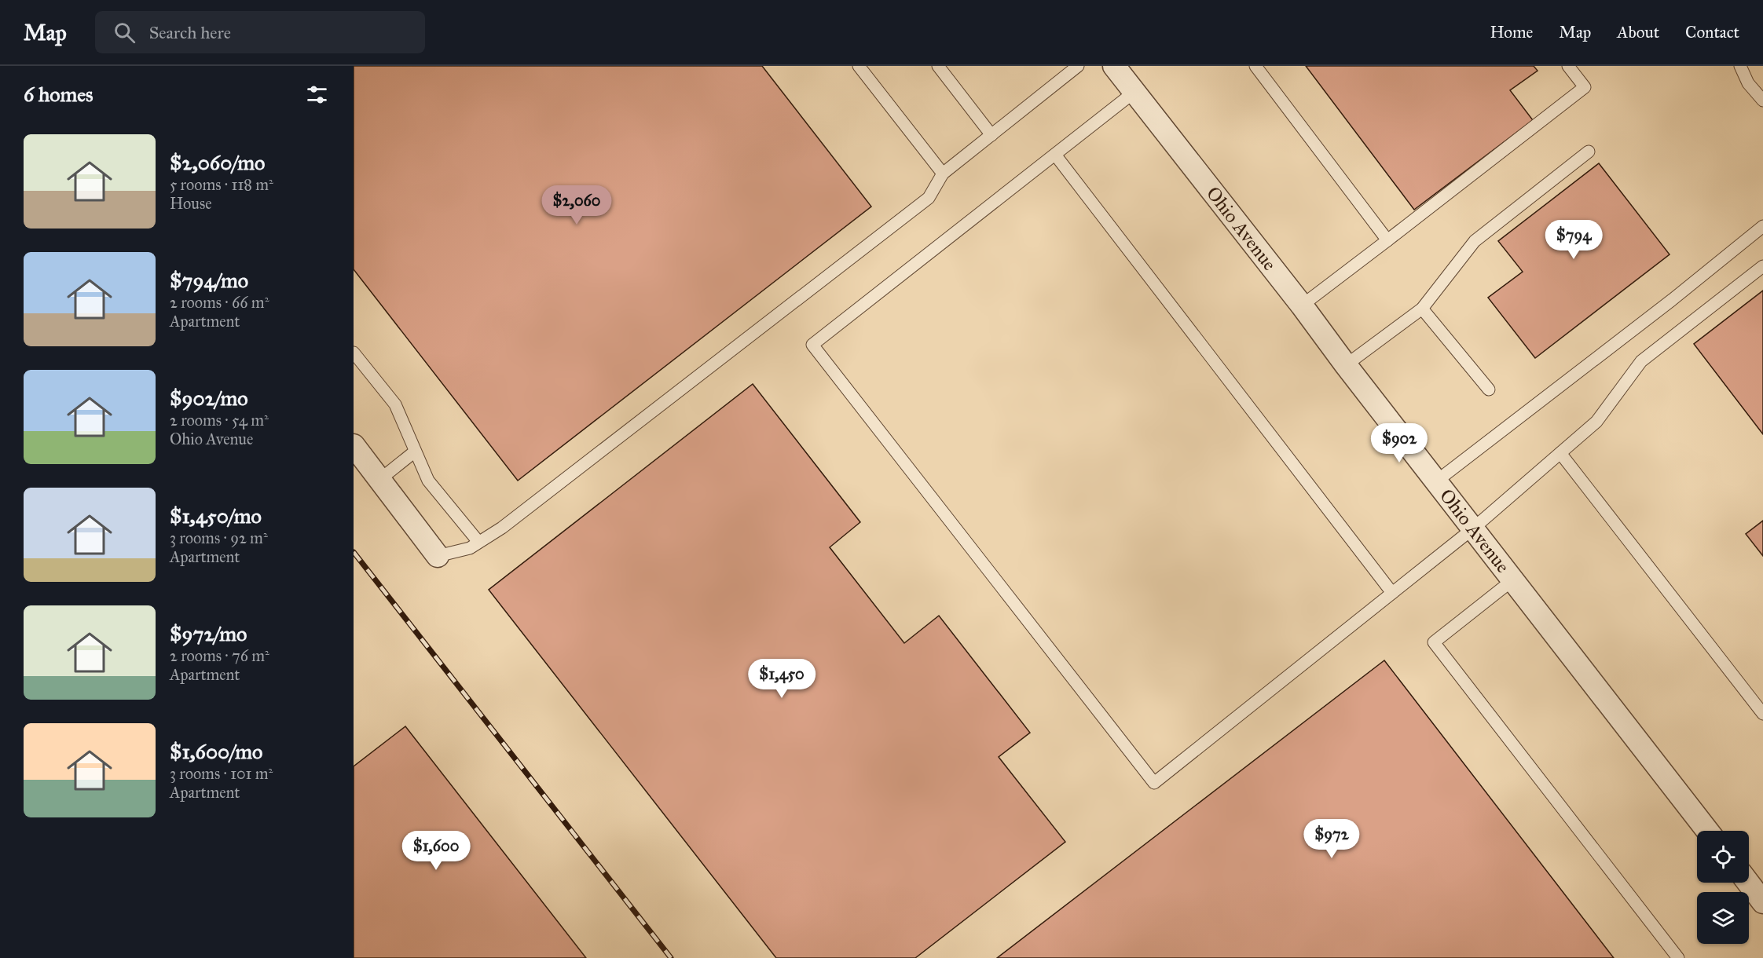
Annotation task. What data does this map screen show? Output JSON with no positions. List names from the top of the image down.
{
  "streets": {
    "street": ["Ohio Avenue"]
  },
  "page": {
    "header": "Map",
    "search": "Search here",
    "nav": [
      "Home",
      "Map",
      "About",
      "Contact"
    ],
    "heading": "6 homes",
    "list": [
      {
        "name": "$2,060/mo",
        "note": "5 rooms · 118 m² · House"
      },
      {
        "name": "$794/mo",
        "note": "2 rooms · 66 m² · Apartment"
      },
      {
        "name": "$902/mo",
        "note": "2 rooms · 54 m² · Ohio Avenue"
      },
      {
        "name": "$1,450/mo",
        "note": "3 rooms · 92 m² · Apartment"
      },
      {
        "name": "$972/mo",
        "note": "2 rooms · 76 m² · Apartment"
      },
      {
        "name": "$1,600/mo",
        "note": "3 rooms · 101 m² · Apartment"
      }
    ],
    "price": [
      "$2,060",
      "$794",
      "$902",
      "$1,450",
      "$972",
      "$1,600"
    ]
  }
}
